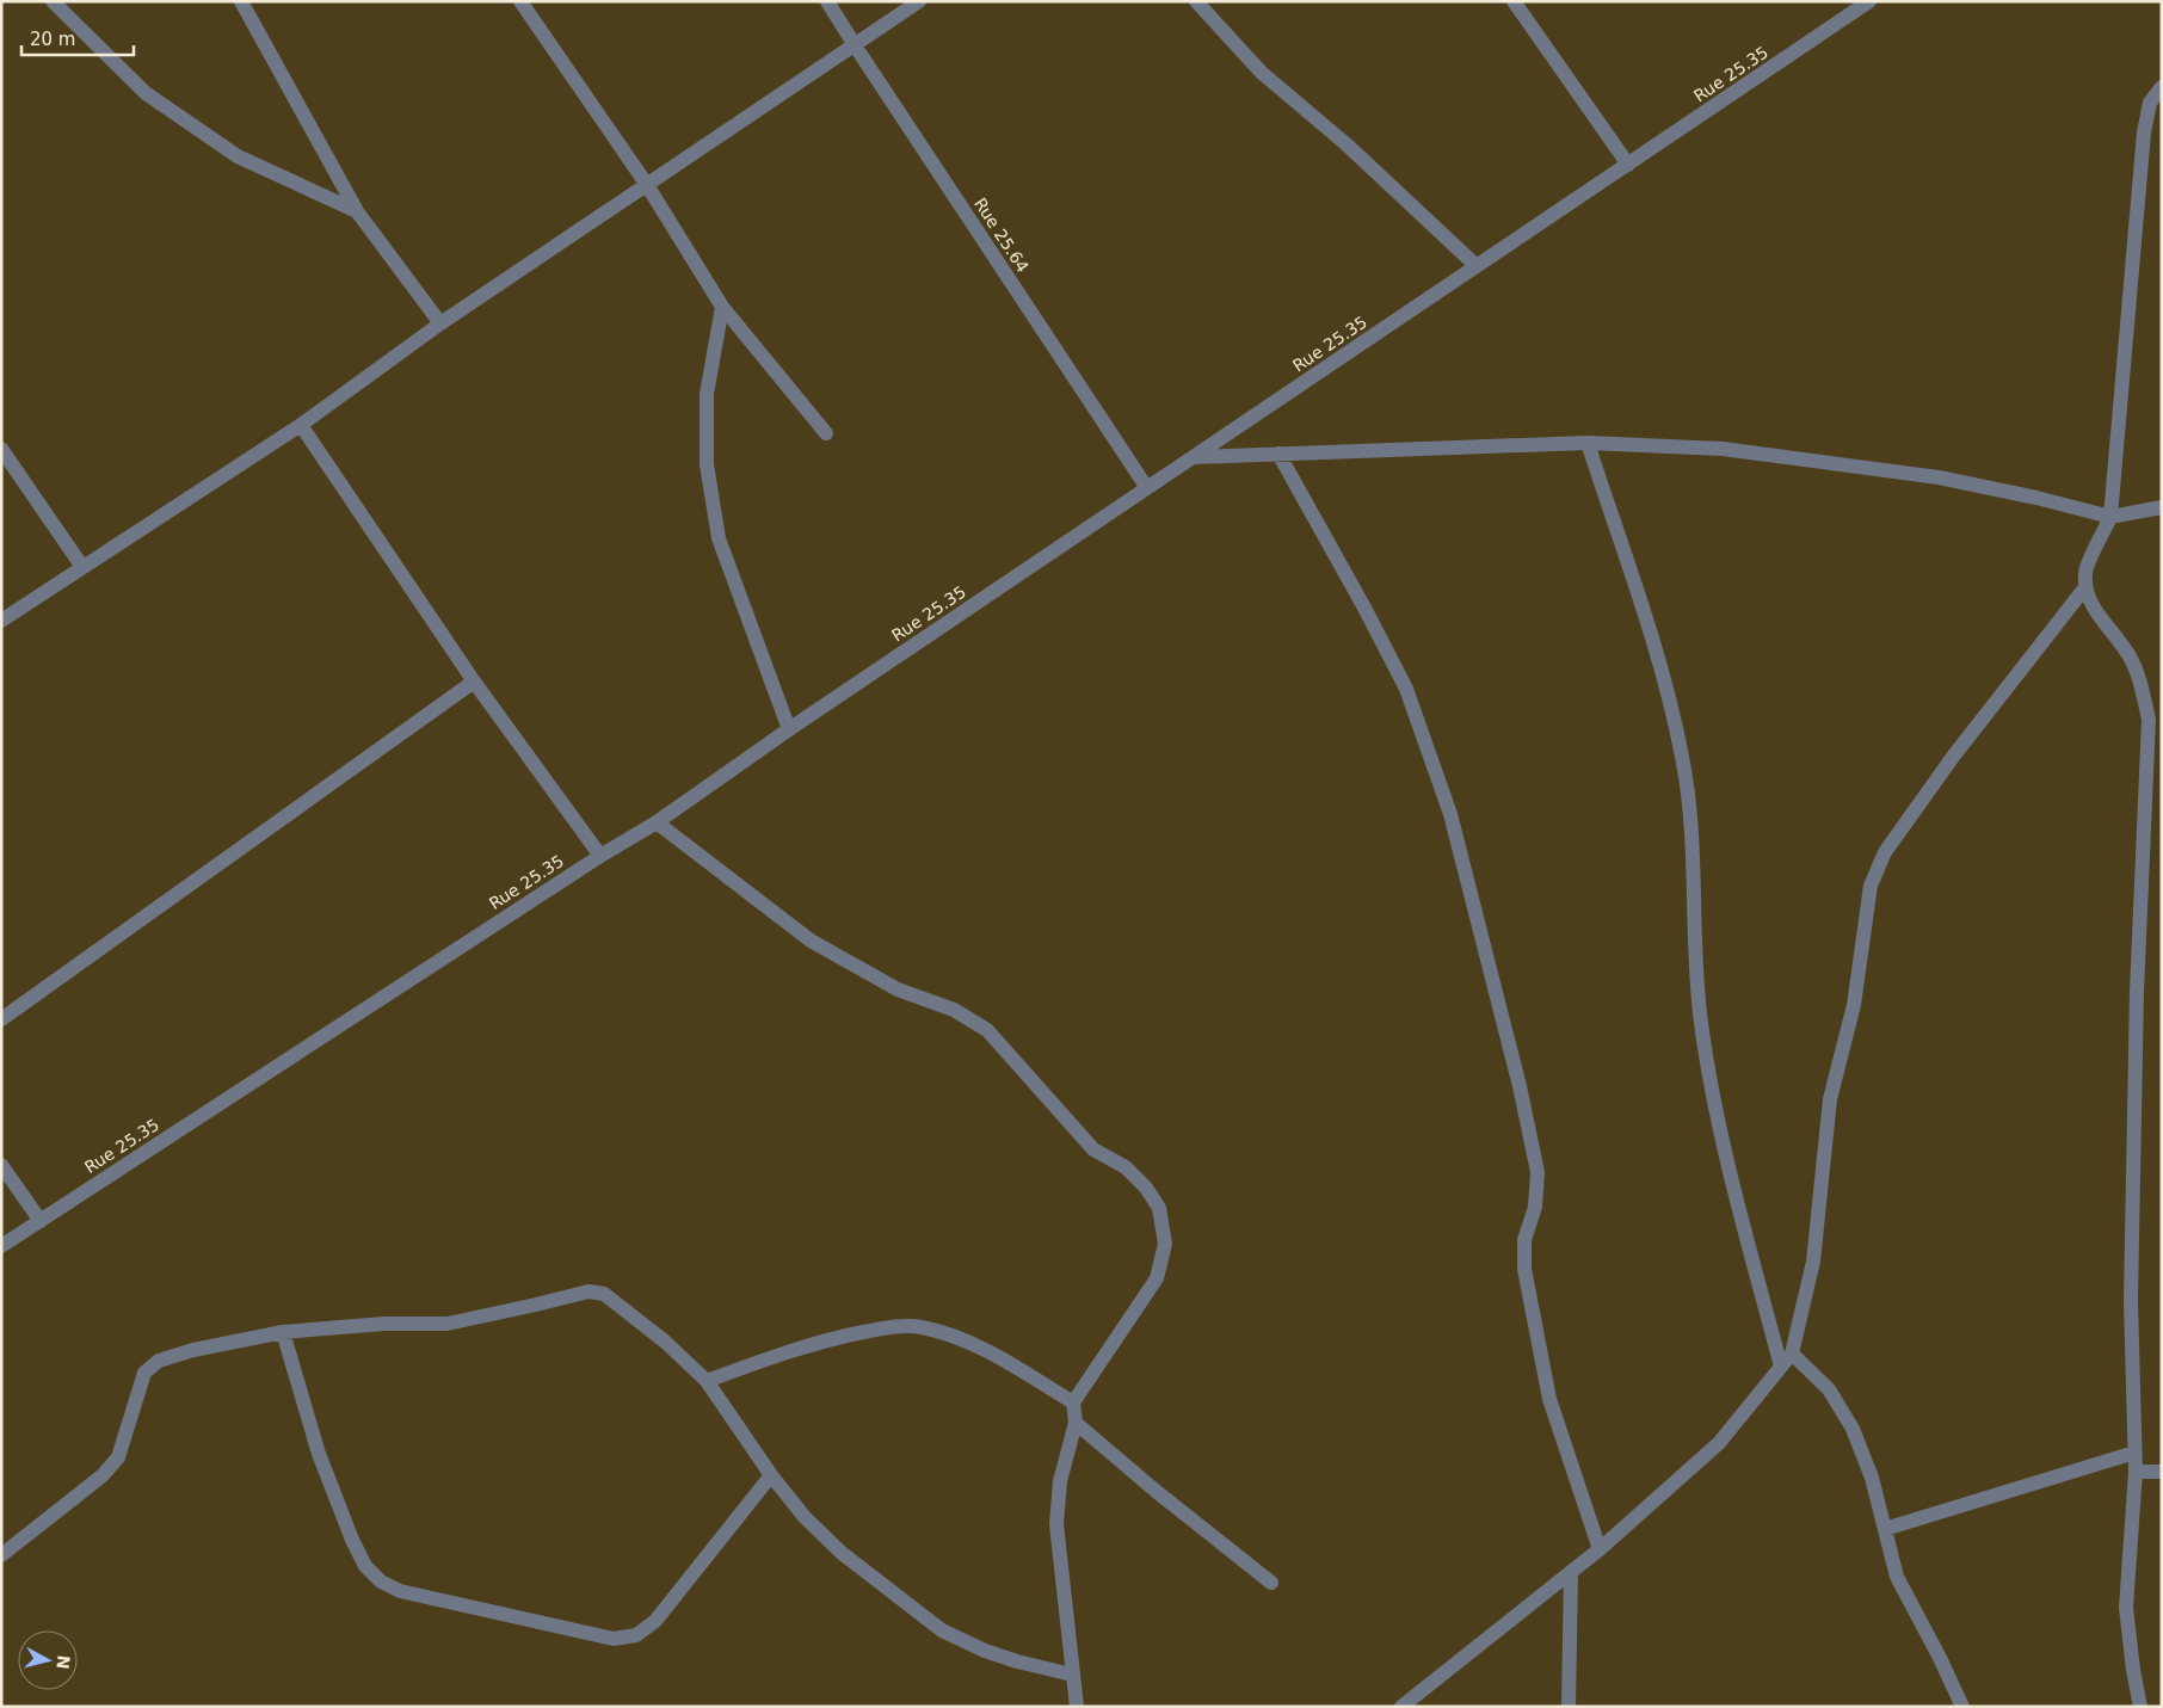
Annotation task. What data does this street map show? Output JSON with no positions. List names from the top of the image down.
{
  "streets": {
    "street": ["Rue 25.35", "Rue 25.64"]
  },
  "crossings": [
    ["Rue 25.35", "Rue 25.64"]
  ],
  "scale_bar": "20 m",
  "north": "right"
}
